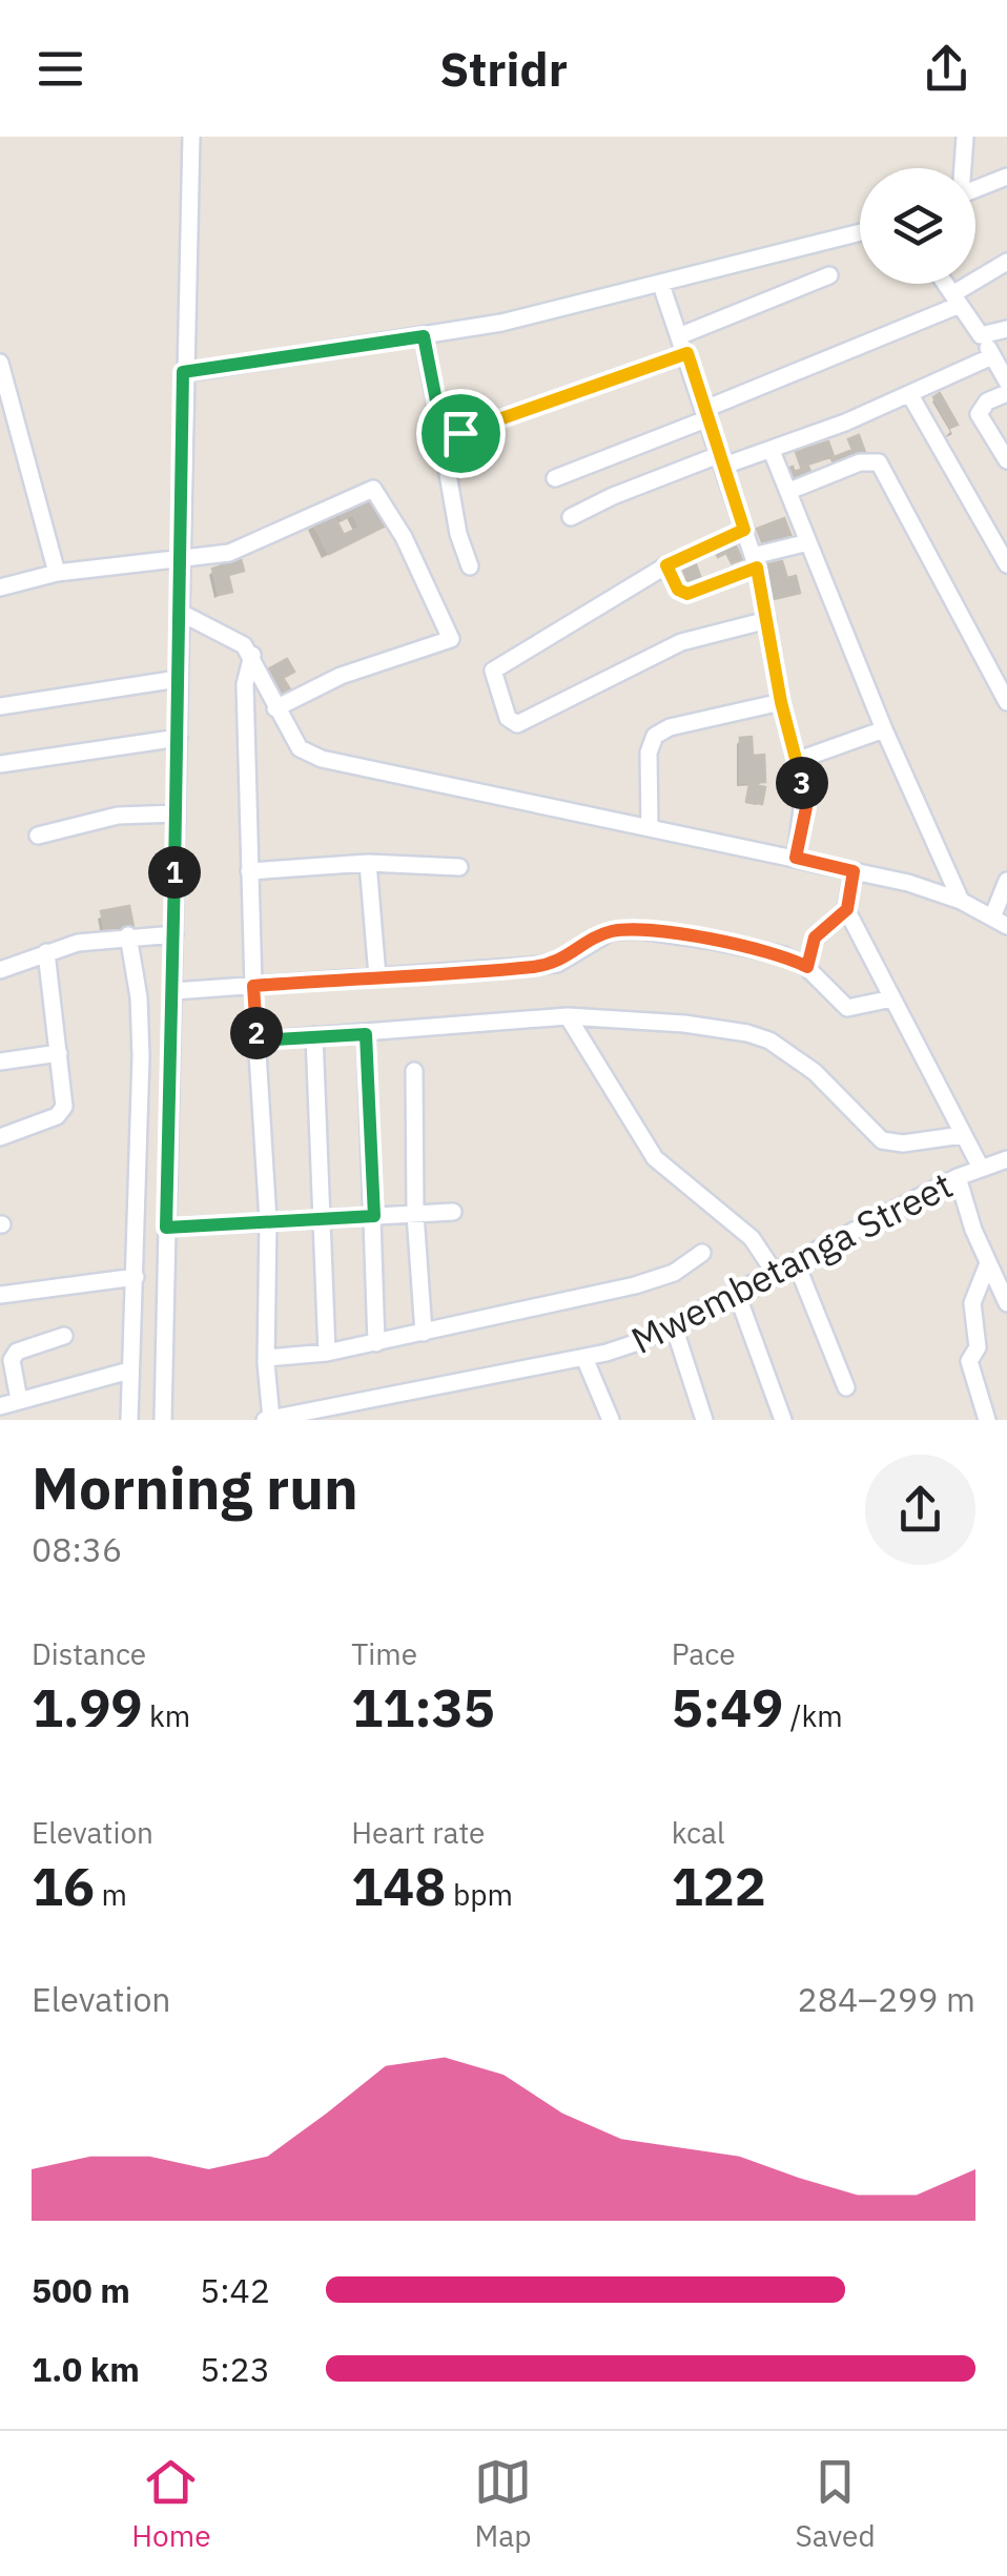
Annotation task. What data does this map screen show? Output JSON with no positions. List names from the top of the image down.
{
  "streets": {
    "street": ["Mwembetanga Street"]
  },
  "page": {
    "header": "Stridr",
    "pins": ["3", "1", "2"],
    "heading": ["Morning run", "08:36"],
    "stats": [
      ["Distance", "1.99 km"],
      ["Time", "11:35"],
      ["Pace", "5:49 /km"],
      ["Elevation", "16 m"],
      ["Heart rate", "148 bpm"],
      ["kcal", "122"]
    ],
    "chart": ["Elevation", "284–299 m"],
    "list": [
      {
        "name": "500 m",
        "note": "5:42"
      },
      {
        "name": "1.0 km",
        "note": "5:23"
      }
    ],
    "tabs": ["Home", "Map", "Saved"]
  }
}
